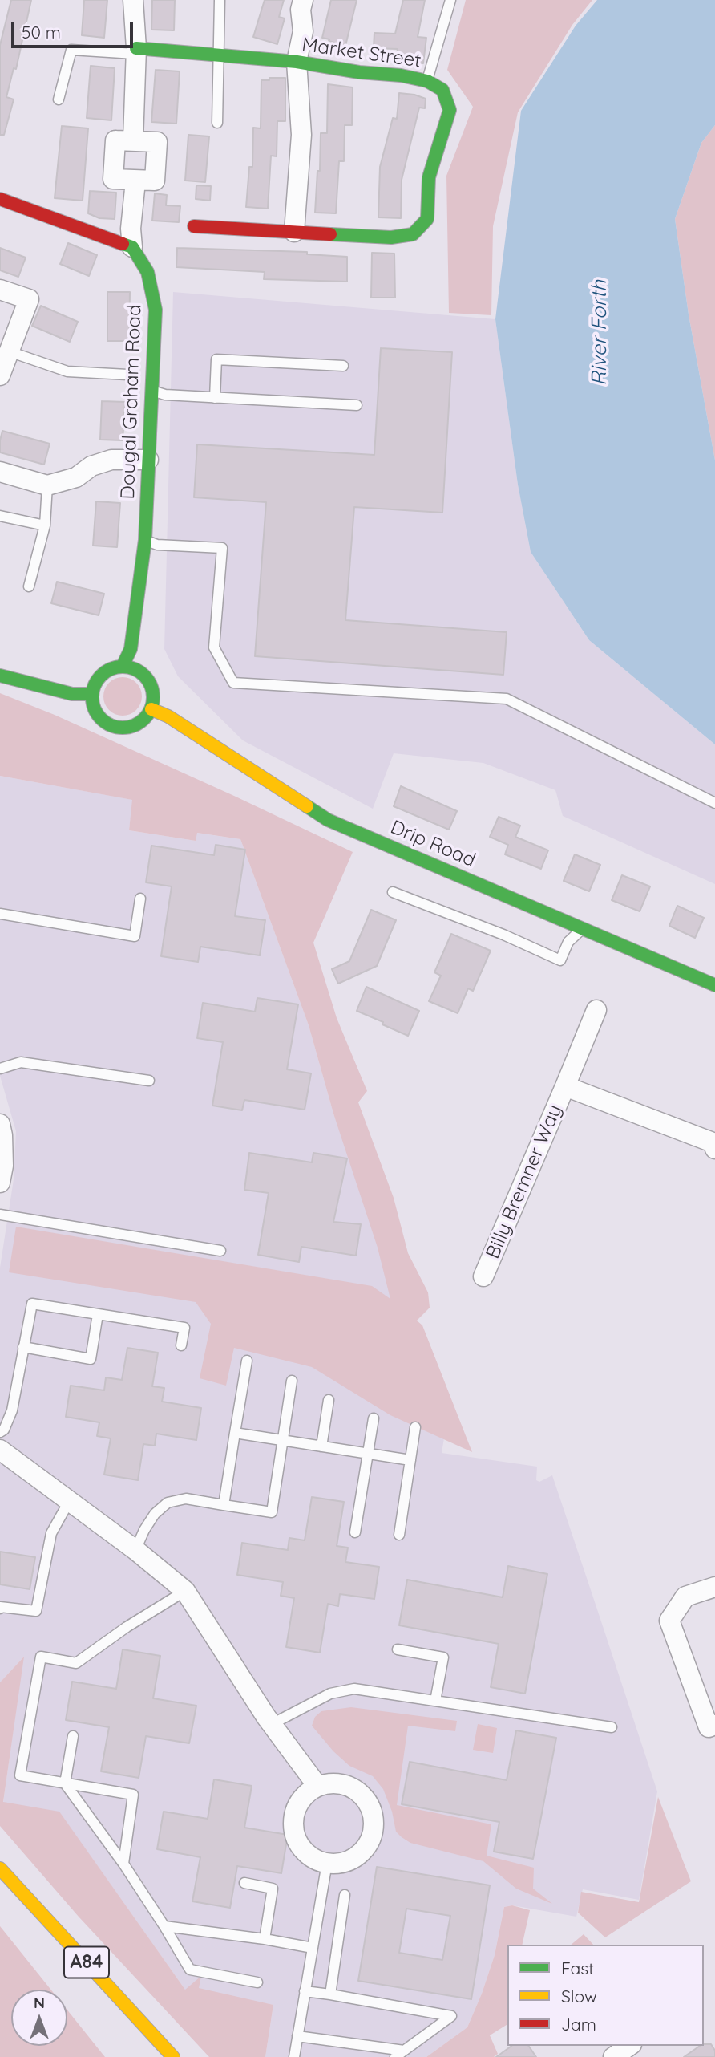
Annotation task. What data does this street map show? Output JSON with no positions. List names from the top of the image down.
{
  "streets": {
    "street": [
      "Market Street",
      "Dougal Graham Road",
      "Drip Road",
      "Billy Bremner Way",
      "A84"
    ]
  },
  "crossings": [
    ["Dougal Graham Road", "Drip Road"]
  ],
  "water": ["River Forth"],
  "legend": ["Fast", "Slow", "Jam"],
  "scale_bar": "50 m",
  "north": "top"
}
